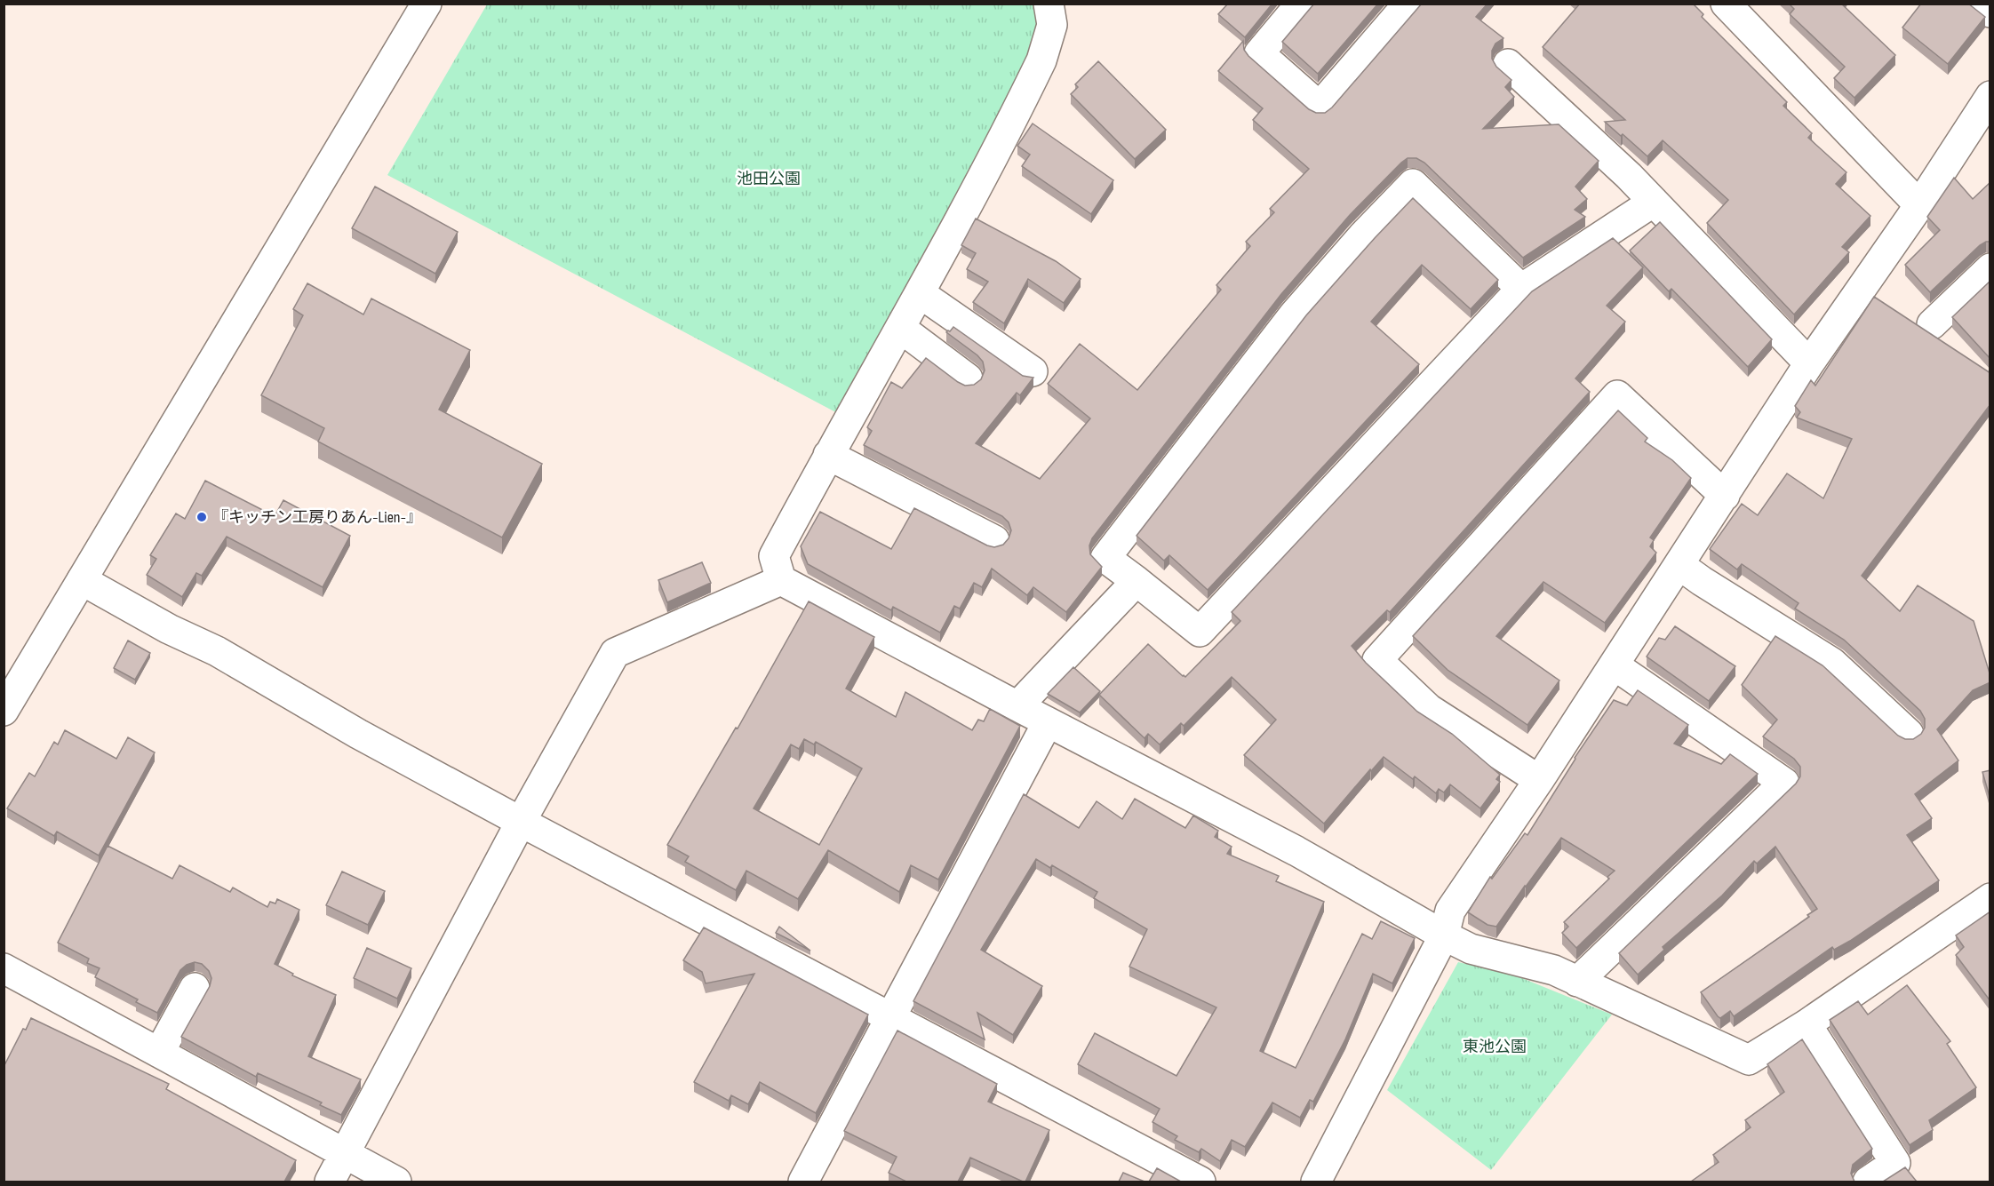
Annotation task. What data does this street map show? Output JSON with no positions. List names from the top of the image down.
{
  "parks": ["池田公園", "東池公園"],
  "places": ["『キッチン工房りあん-Lien-』"]
}
